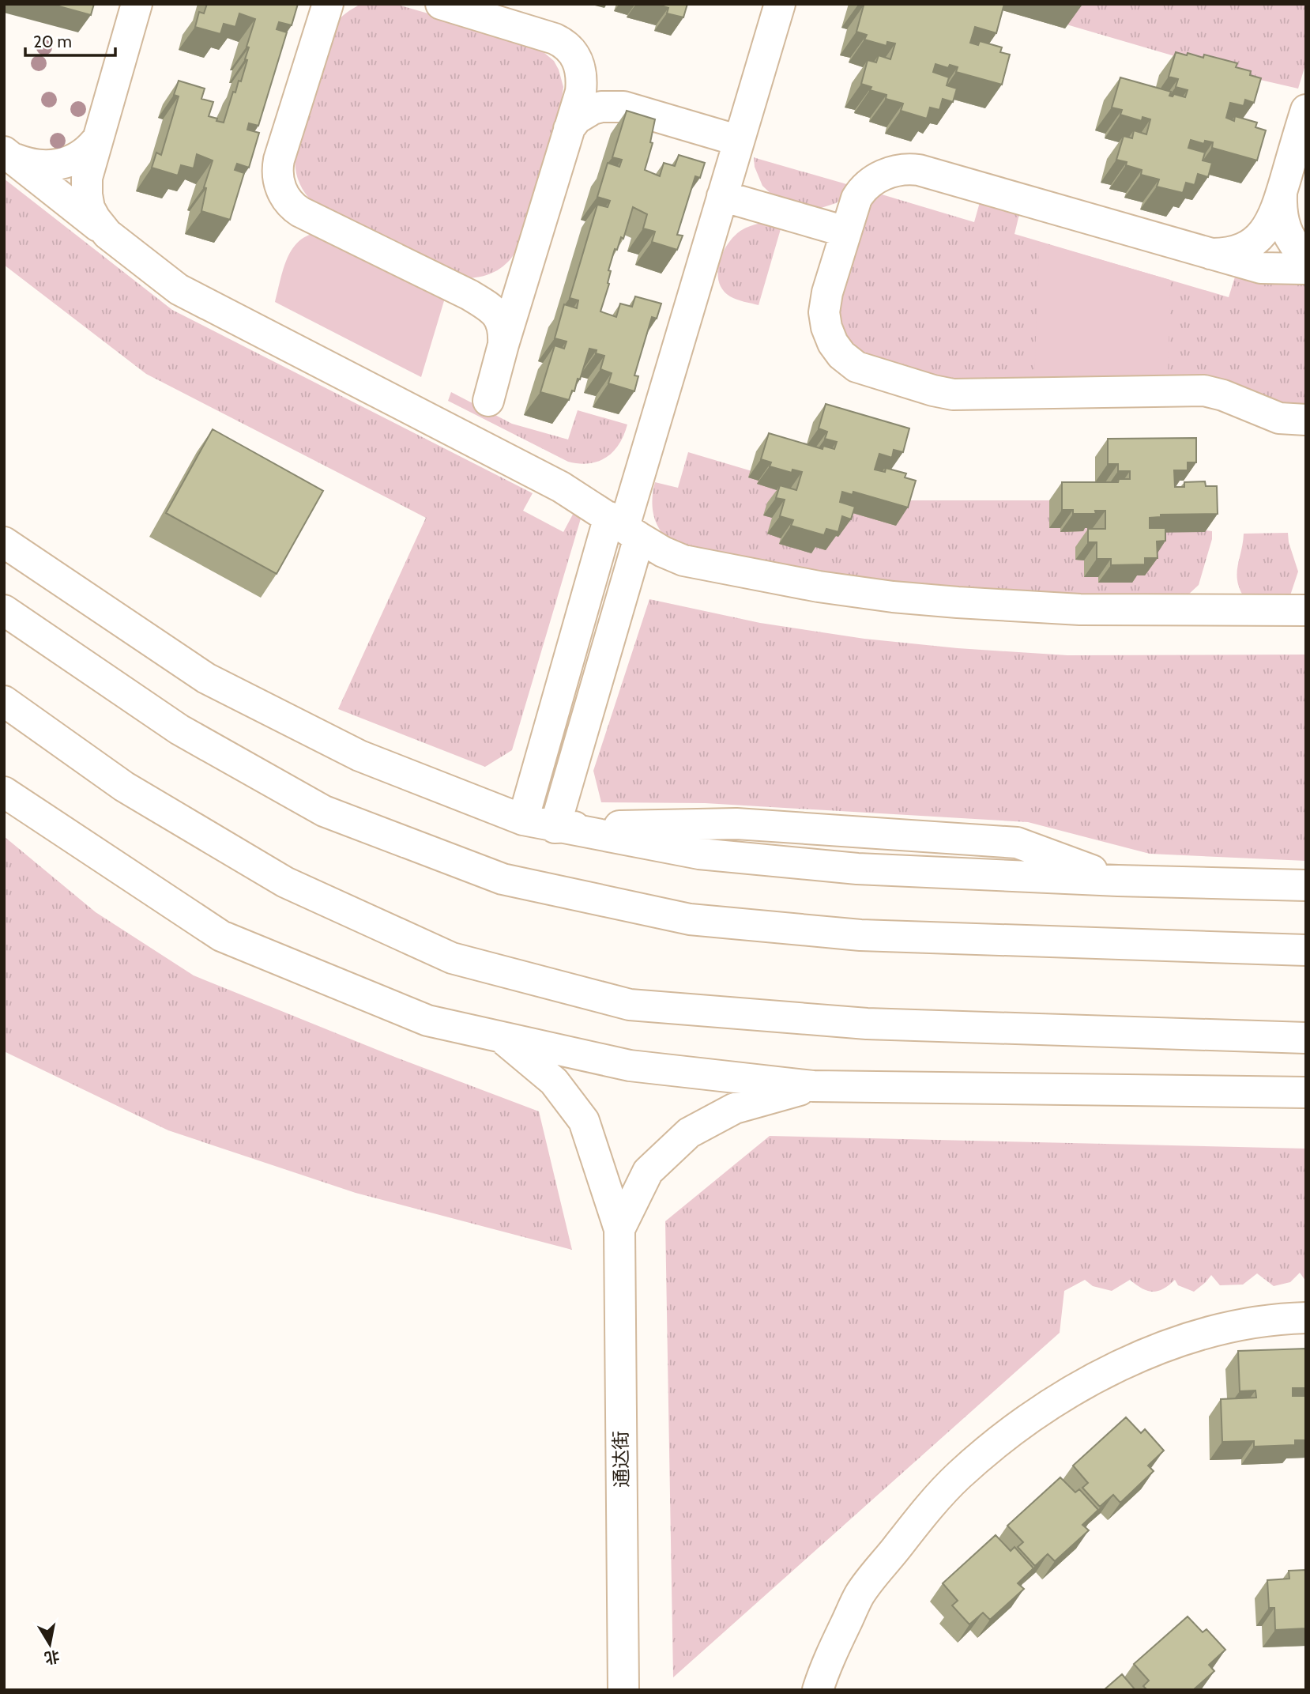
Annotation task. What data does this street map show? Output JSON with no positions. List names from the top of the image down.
{
  "streets": {
    "main road": ["通达街"]
  },
  "scale_bar": "20 m",
  "north": "bottom"
}
